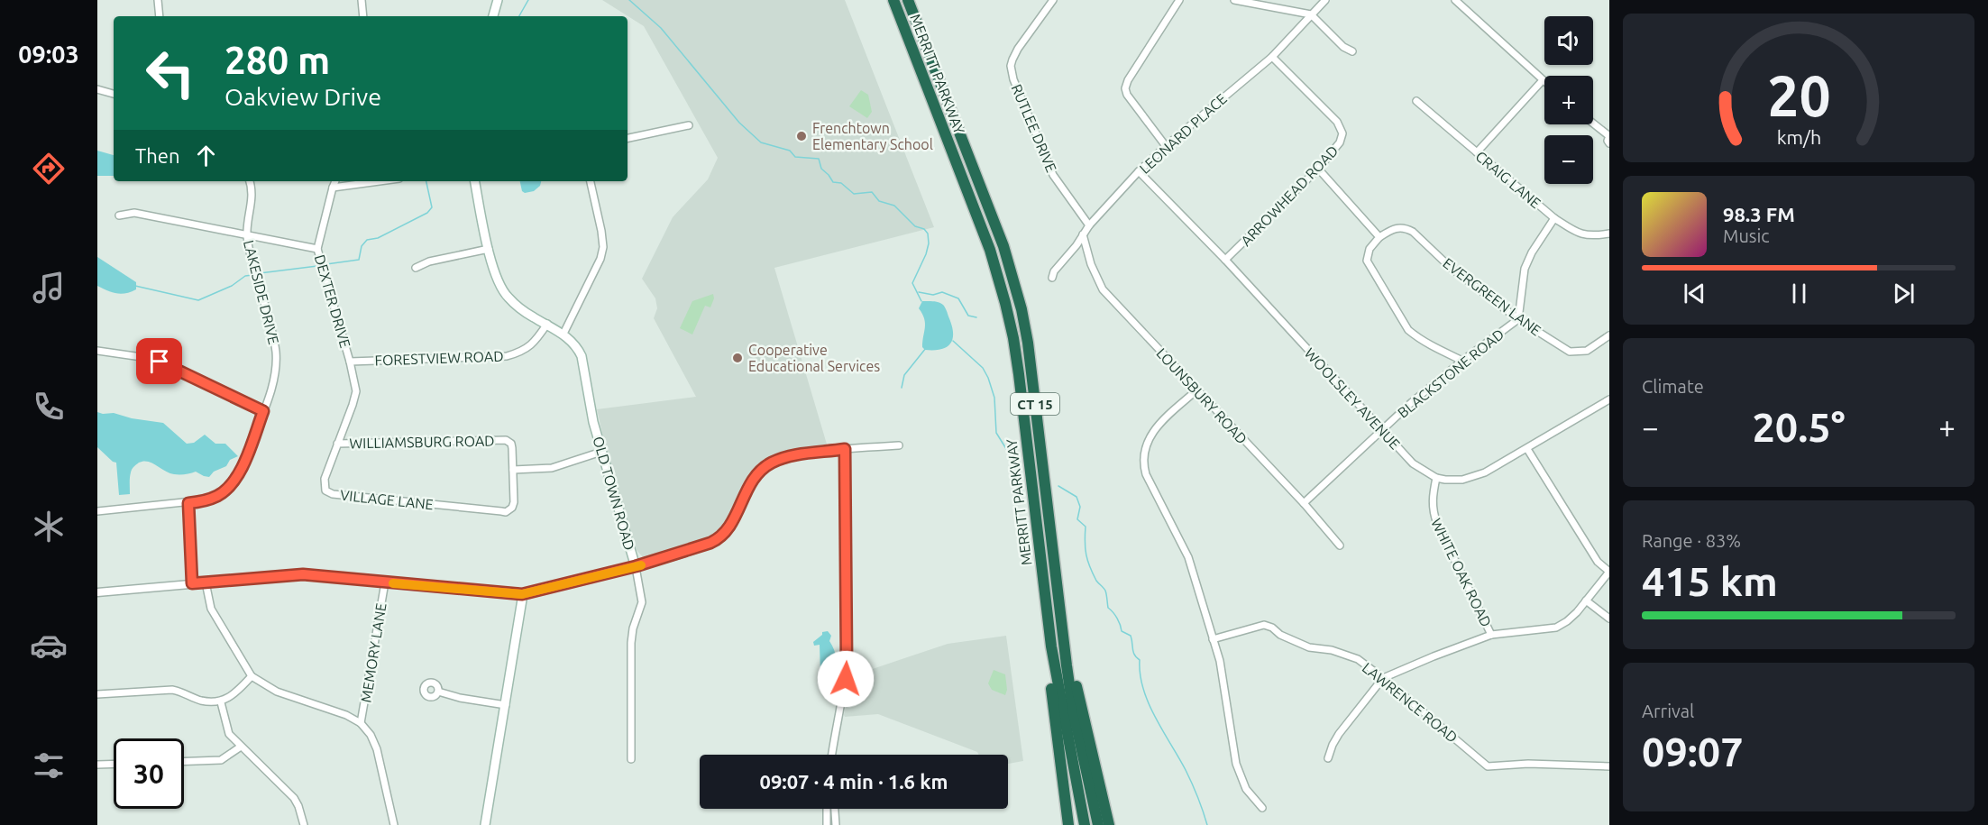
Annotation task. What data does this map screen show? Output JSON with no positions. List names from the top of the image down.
{
  "streets": {
    "highway": ["MERRITT PARKWAY", "CT 15"],
    "main road": ["OLD TOWN ROAD"],
    "street": [
      "RUTLEE DRIVE",
      "LEONARD PLACE",
      "CRAIG LANE",
      "ARROWHEAD ROAD",
      "LAKESIDE DRIVE",
      "EVERGREEN LANE",
      "DEXTER DRIVE",
      "FORESTVIEW ROAD",
      "BLACKSTONE ROAD",
      "LOUNSBURY ROAD",
      "WOOLSLEY AVENUE",
      "WILLIAMSBURG ROAD",
      "VILLAGE LANE",
      "WHITE OAK ROAD",
      "MEMORY LANE",
      "LAWRENCE ROAD"
    ]
  },
  "crossings": [
    ["RUTLEE DRIVE", "LEONARD PLACE"],
    ["LEONARD PLACE", "ARROWHEAD ROAD"],
    ["LEONARD PLACE", "LOUNSBURY ROAD"],
    ["LEONARD PLACE", "WOOLSLEY AVENUE"],
    ["CRAIG LANE", "BLACKSTONE ROAD"],
    ["ARROWHEAD ROAD", "WOOLSLEY AVENUE"],
    ["EVERGREEN LANE", "BLACKSTONE ROAD"],
    ["DEXTER DRIVE", "FORESTVIEW ROAD"],
    ["DEXTER DRIVE", "VILLAGE LANE"],
    ["FORESTVIEW ROAD", "OLD TOWN ROAD"],
    ["FORESTVIEW ROAD", "VILLAGE LANE"],
    ["BLACKSTONE ROAD", "LOUNSBURY ROAD"],
    ["BLACKSTONE ROAD", "WOOLSLEY AVENUE"],
    ["WOOLSLEY AVENUE", "WHITE OAK ROAD"],
    ["WILLIAMSBURG ROAD", "VILLAGE LANE"]
  ],
  "places": ["Frenchtown Elementary School", "Cooperative Educational Services"],
  "page": {
    "tabs": "09:03",
    "map_buttons": ["+", "−"],
    "turn": ["280 m", "Oakview Drive"],
    "then": "Then",
    "song": ["98.3 FM", "Music"],
    "tile": [
      "Climate",
      ["Range · 83%", "415 km"],
      ["Arrival", "09:07"]
    ],
    "heat": ["−", "20.5°", "+"],
    "limit": "30",
    "trip": "09:07 · 4 min · 1.6 km",
    "gauge": ["20", "km/h"]
  }
}
